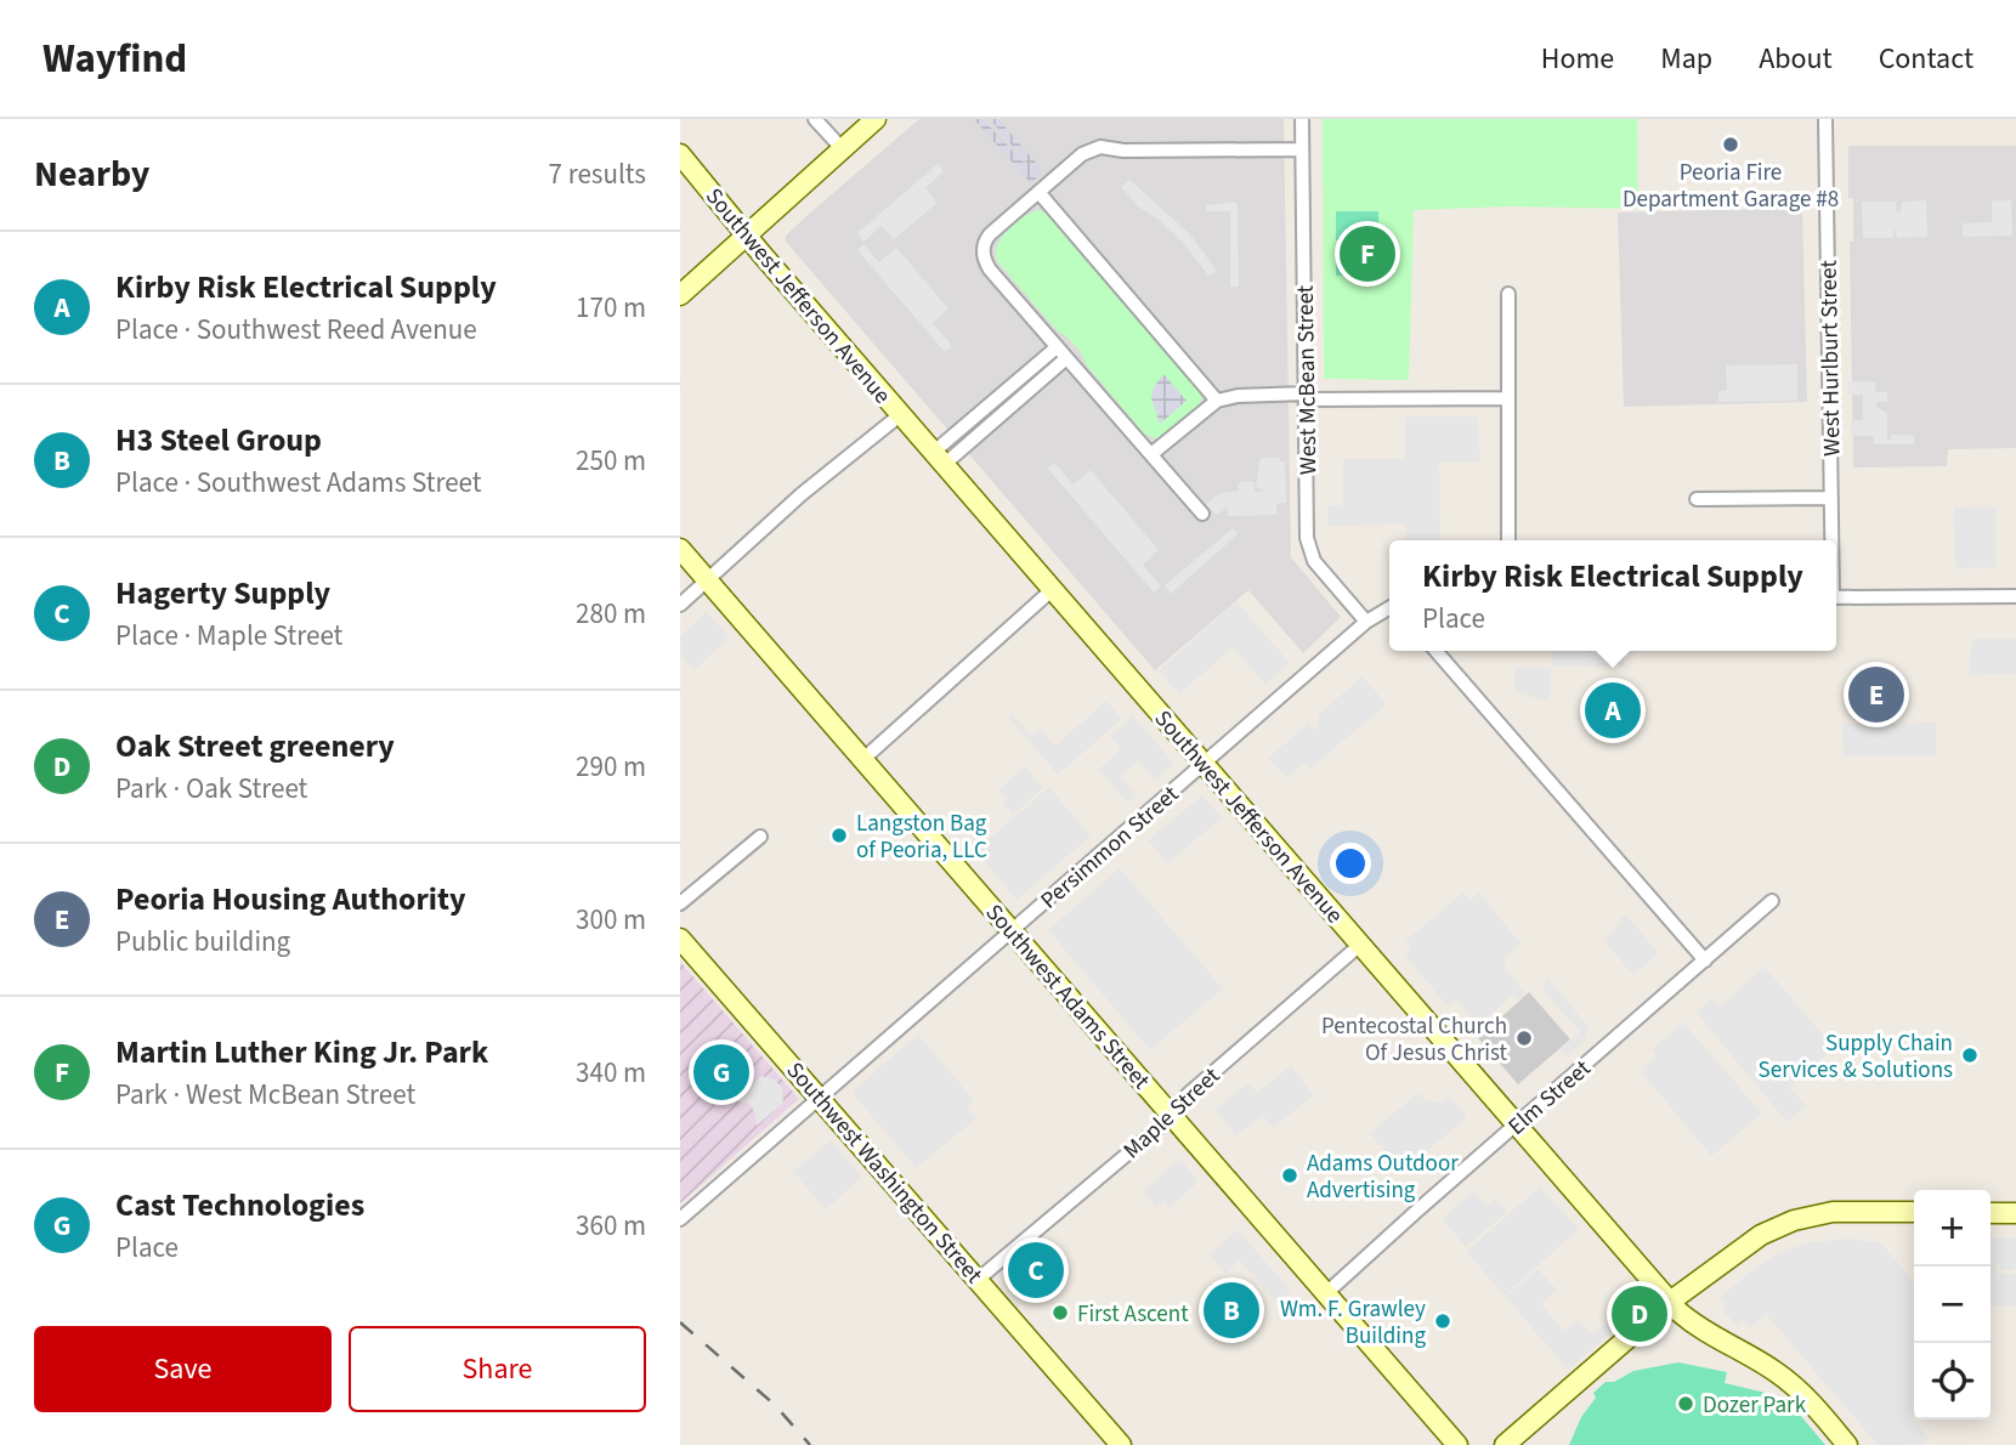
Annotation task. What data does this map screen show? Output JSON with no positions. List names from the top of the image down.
{
  "streets": {
    "main road": ["Southwest Jefferson Avenue", "Southwest Adams Street", "Southwest Washington Street"],
    "street": [
      "West Hurlburt Street",
      "West McBean Street",
      "Persimmon Street",
      "Elm Street",
      "Maple Street"
    ]
  },
  "crossings": [
    ["Southwest Jefferson Avenue", "Persimmon Street"],
    ["Southwest Jefferson Avenue", "Elm Street"],
    ["Southwest Jefferson Avenue", "Maple Street"],
    ["West McBean Street", "Persimmon Street"],
    ["Persimmon Street", "Southwest Adams Street"],
    ["Persimmon Street", "Southwest Washington Street"],
    ["Southwest Adams Street", "Elm Street"],
    ["Southwest Adams Street", "Maple Street"],
    ["Maple Street", "Southwest Washington Street"]
  ],
  "places": [
    "Peoria Fire Department Garage #8",
    "Langston Bag of Peoria, LLC",
    "Pentecostal Church Of Jesus Christ",
    "Supply Chain Services & Solutions",
    "Adams Outdoor Advertising",
    "First Ascent",
    "Wm. F. Grawley Building",
    "Dozer Park"
  ],
  "page": {
    "header": "Wayfind",
    "nav": [
      "Home",
      "Map",
      "About",
      "Contact"
    ],
    "heading": ["Nearby", "7 results"],
    "pins": [
      "F",
      "E",
      "A",
      "G",
      "C",
      "B",
      "D"
    ],
    "list": [
      {
        "mark": "A",
        "name": "Kirby Risk Electrical Supply",
        "note": "Place · Southwest Reed Avenue",
        "value": "170 m"
      },
      {
        "mark": "B",
        "name": "H3 Steel Group",
        "note": "Place · Southwest Adams Street",
        "value": "250 m"
      },
      {
        "mark": "C",
        "name": "Hagerty Supply",
        "note": "Place · Maple Street",
        "value": "280 m"
      },
      {
        "mark": "D",
        "name": "Oak Street greenery",
        "note": "Park · Oak Street",
        "value": "290 m"
      },
      {
        "mark": "E",
        "name": "Peoria Housing Authority",
        "note": "Public building",
        "value": "300 m"
      },
      {
        "mark": "F",
        "name": "Martin Luther King Jr. Park",
        "note": "Park · West McBean Street",
        "value": "340 m"
      },
      {
        "mark": "G",
        "name": "Cast Technologies",
        "note": "Place",
        "value": "360 m"
      }
    ],
    "popup": ["Kirby Risk Electrical Supply", "Place"],
    "map_buttons": ["+", "−"],
    "buttons": ["Save", "Share"]
  }
}
